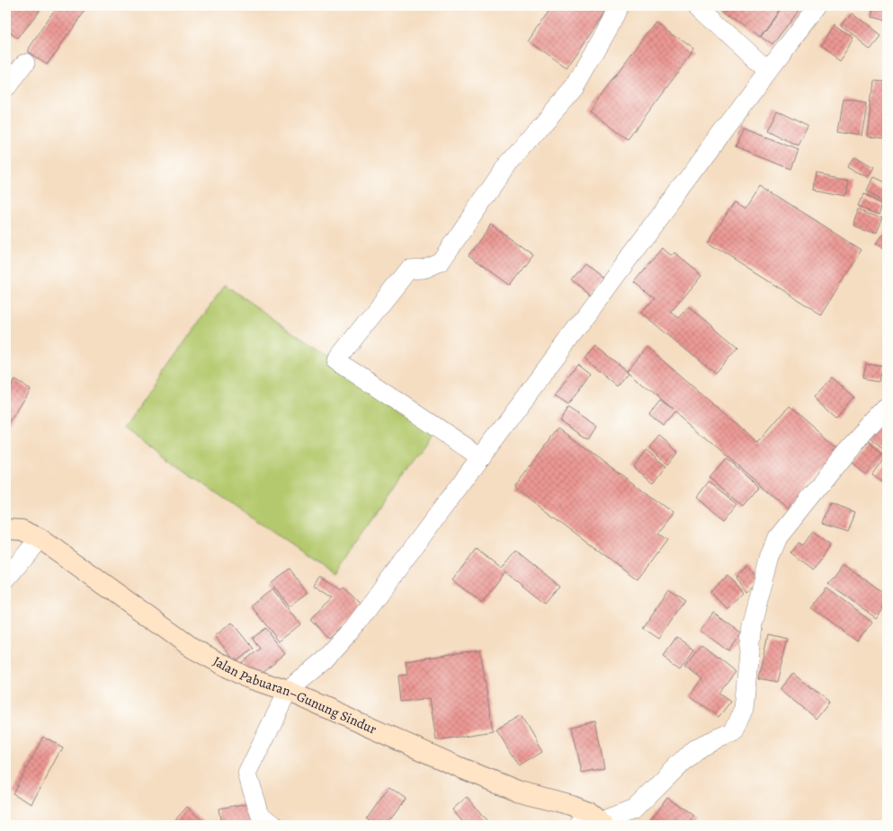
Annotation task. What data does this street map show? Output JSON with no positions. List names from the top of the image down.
{
  "streets": {
    "street": ["Jalan Pabuaran–Gunung Sindur"]
  }
}
